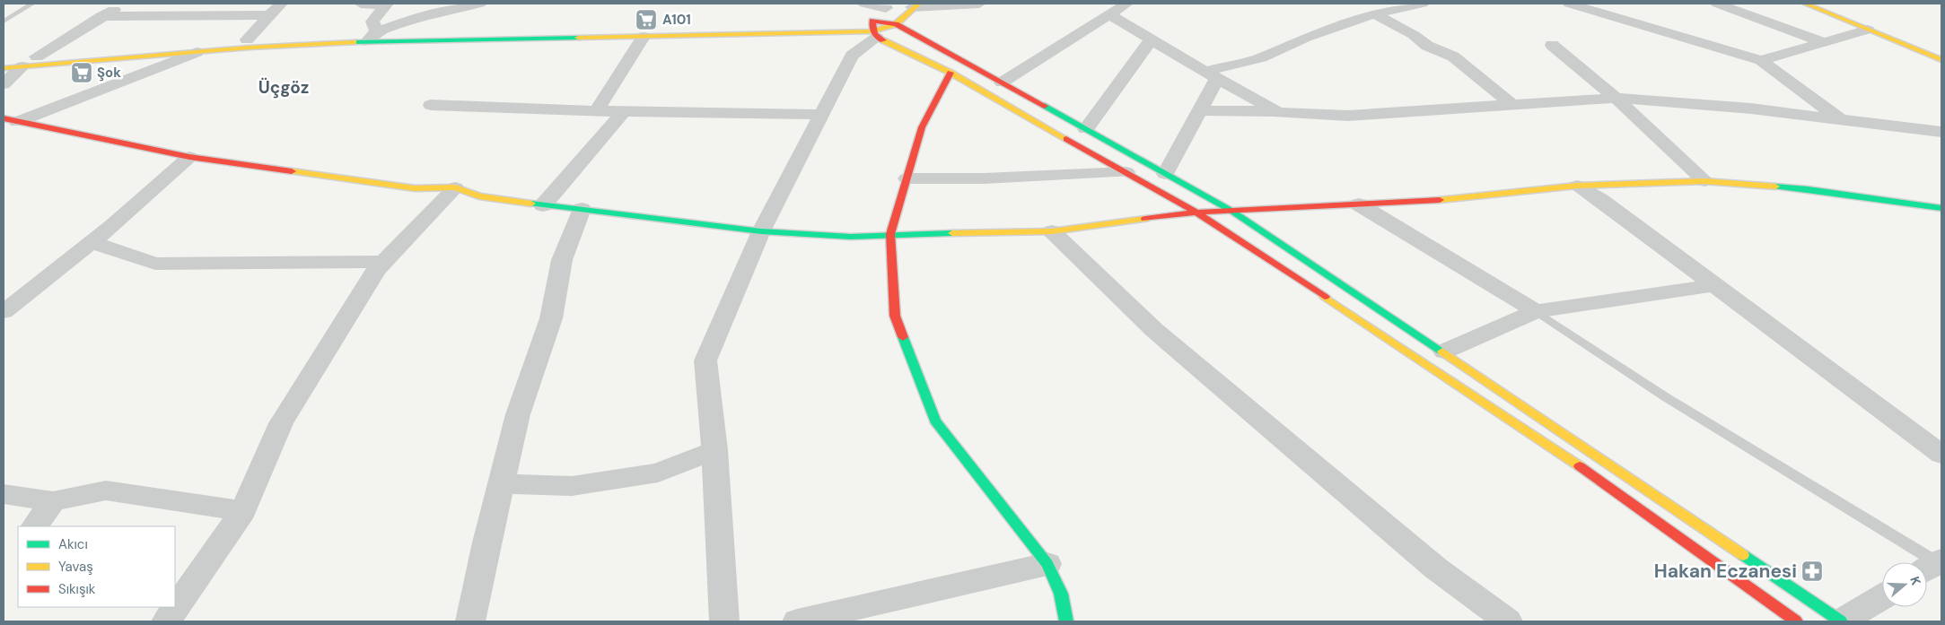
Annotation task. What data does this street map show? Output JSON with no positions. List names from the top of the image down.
{
  "districts": ["Üçgöz"],
  "places": {
    "supermarket": ["A101", "Şok"],
    "pharmacy": ["Hakan Eczanesi"]
  },
  "legend": ["Akıcı", "Yavaş", "Sıkışık"],
  "north": "right"
}
